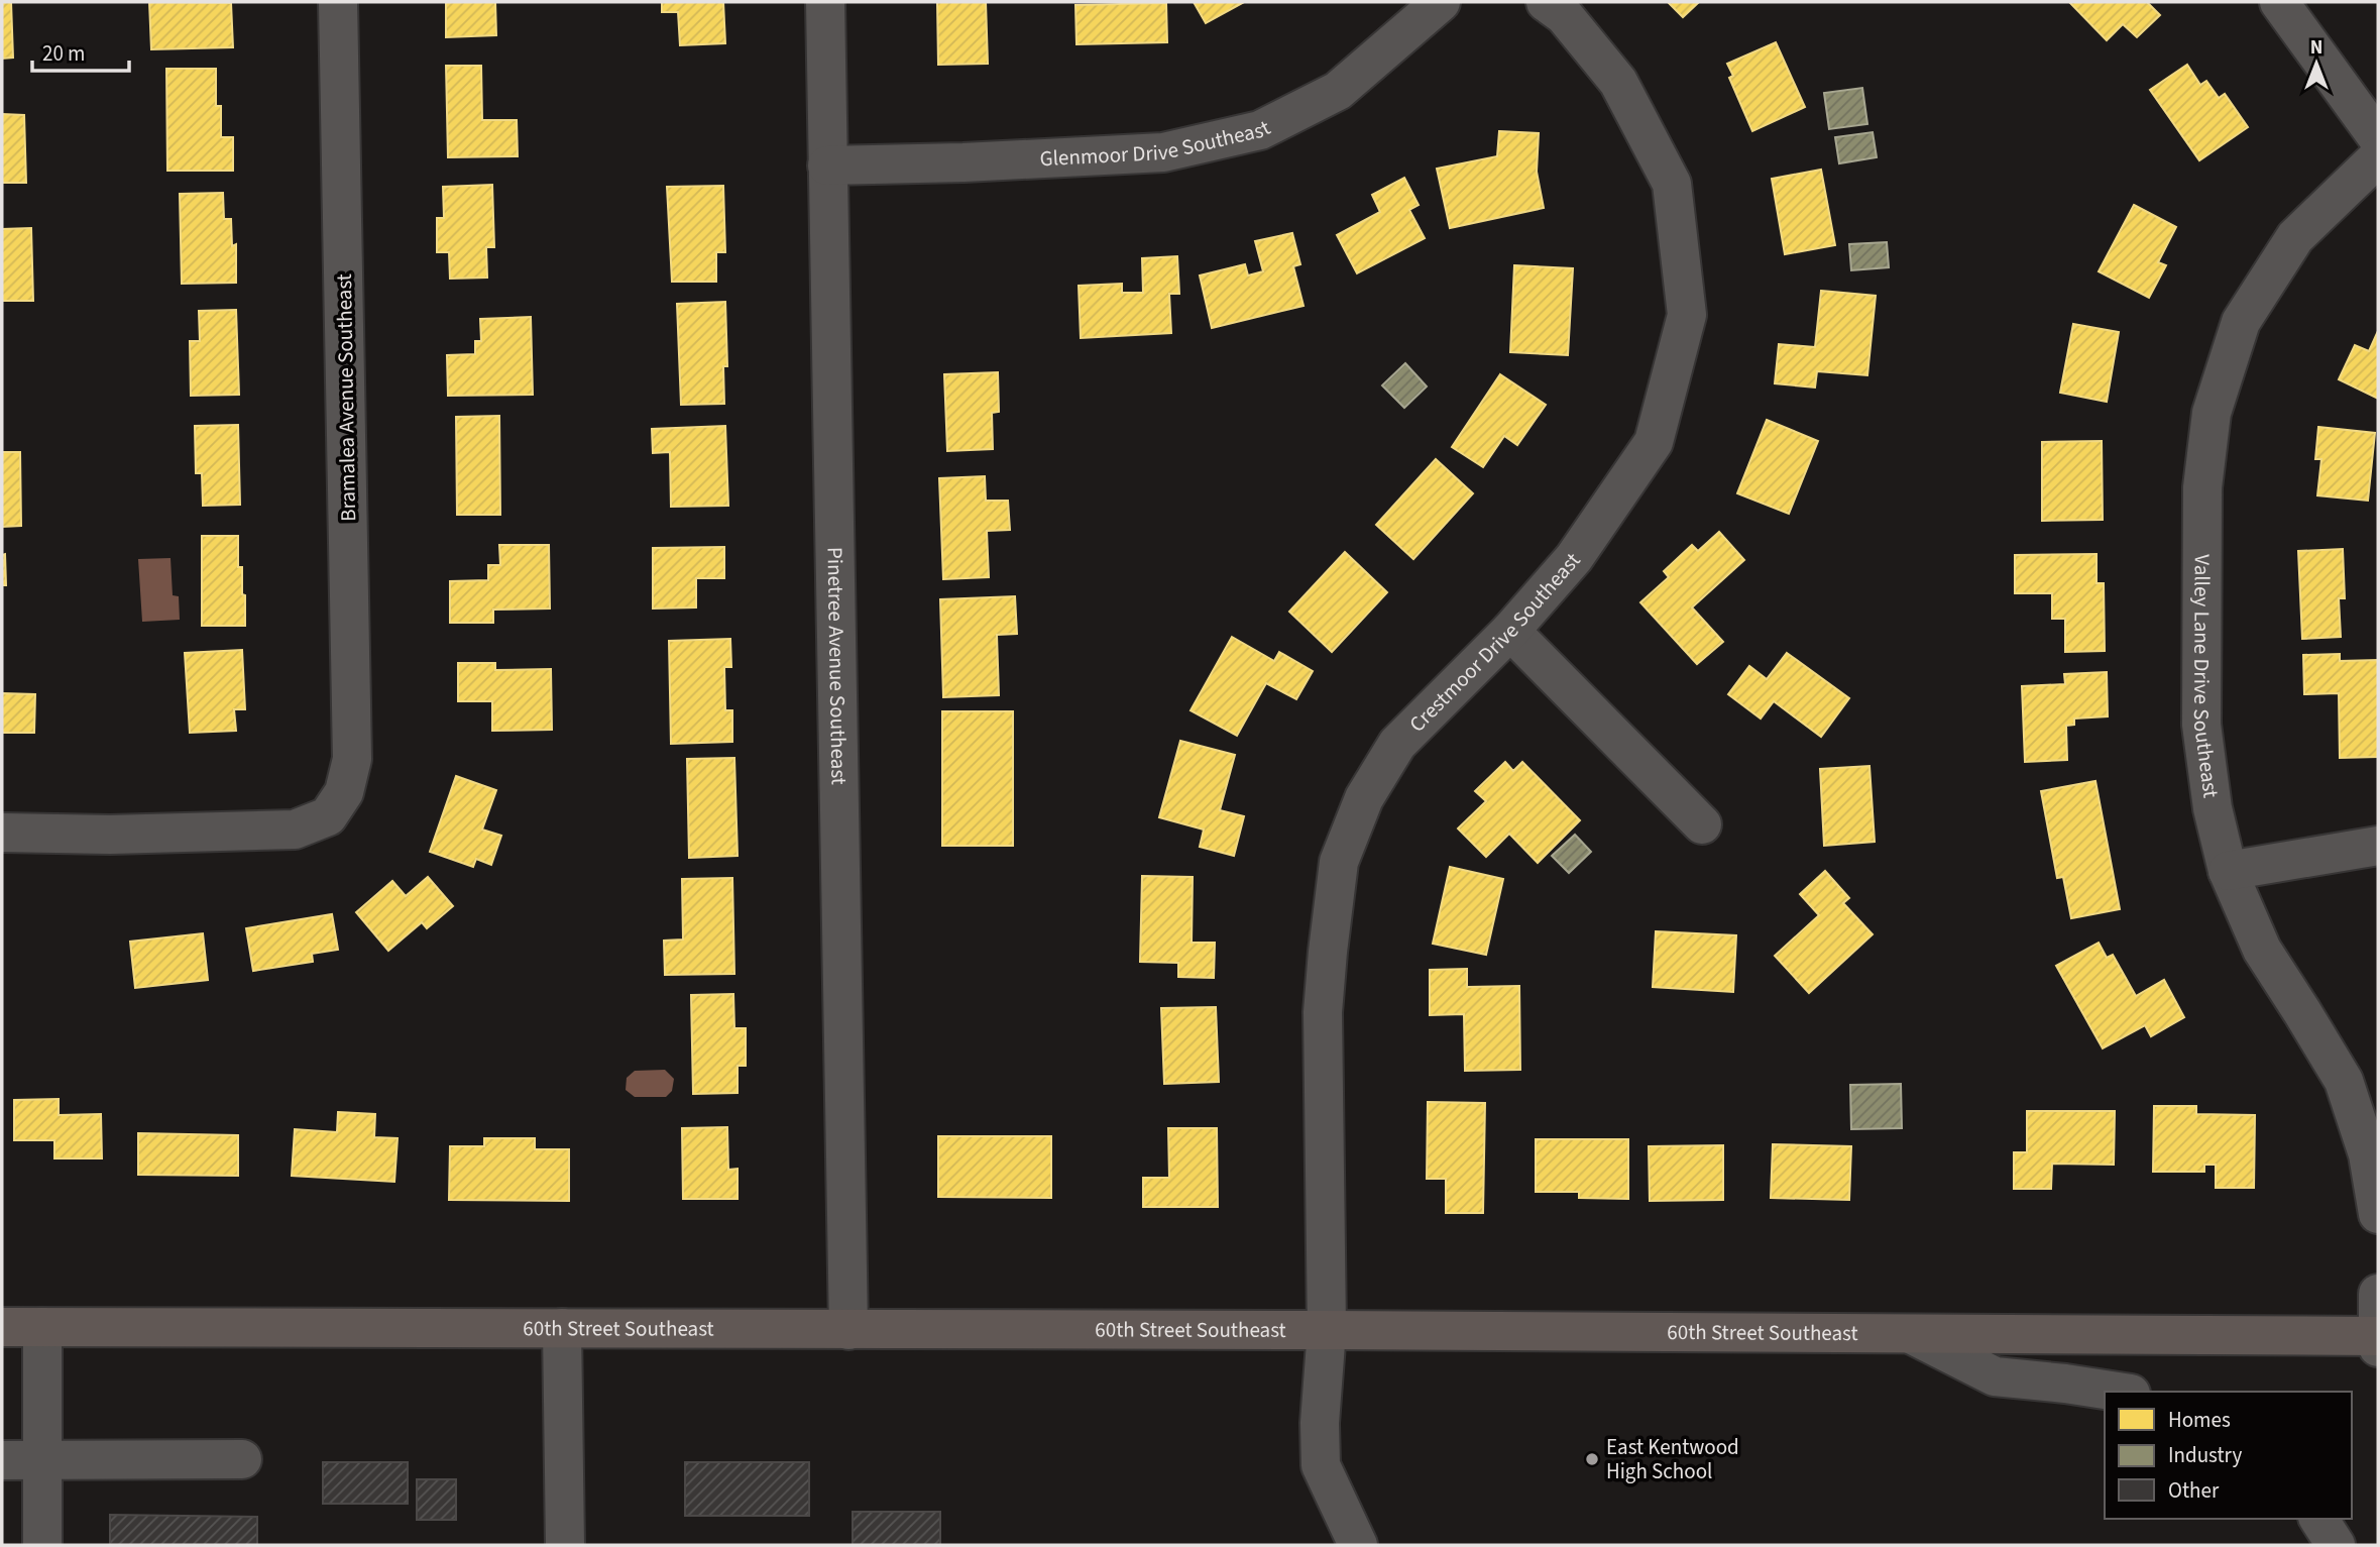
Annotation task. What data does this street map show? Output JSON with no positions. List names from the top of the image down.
{
  "streets": {
    "main road": ["60th Street Southeast"],
    "street": [
      "Glenmoor Drive Southeast",
      "Bramalea Avenue Southeast",
      "Crestmoor Drive Southeast",
      "Pinetree Avenue Southeast",
      "Valley Lane Drive Southeast"
    ]
  },
  "crossings": [
    ["Glenmoor Drive Southeast", "Pinetree Avenue Southeast"],
    ["Crestmoor Drive Southeast", "60th Street Southeast"],
    ["Pinetree Avenue Southeast", "60th Street Southeast"]
  ],
  "places": ["East Kentwood High School"],
  "legend": ["Homes", "Industry", "Other"],
  "scale_bar": "20 m",
  "north": "top"
}
